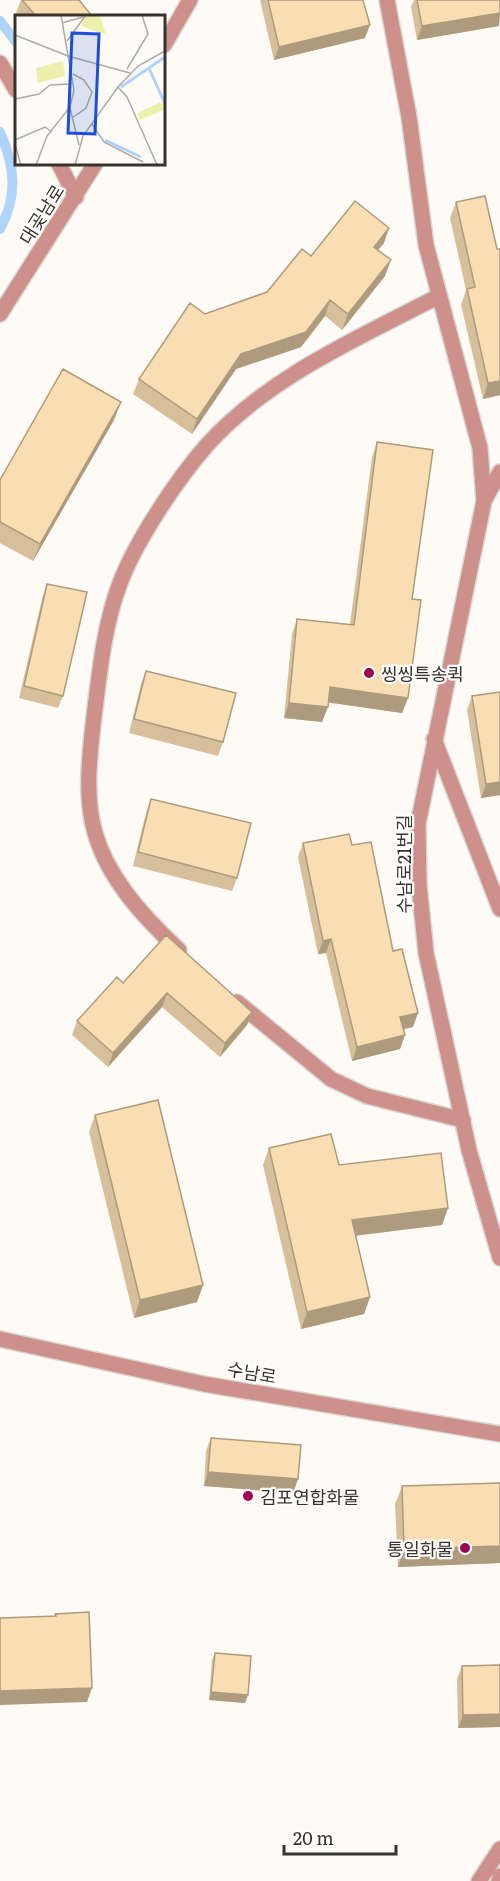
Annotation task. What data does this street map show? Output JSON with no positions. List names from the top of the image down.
{
  "streets": {
    "street": ["대곶남로", "수남로21번길", "수남로"]
  },
  "places": ["씽씽특송퀵", "김포연합화물", "통일화물"],
  "scale_bar": "20 m"
}
